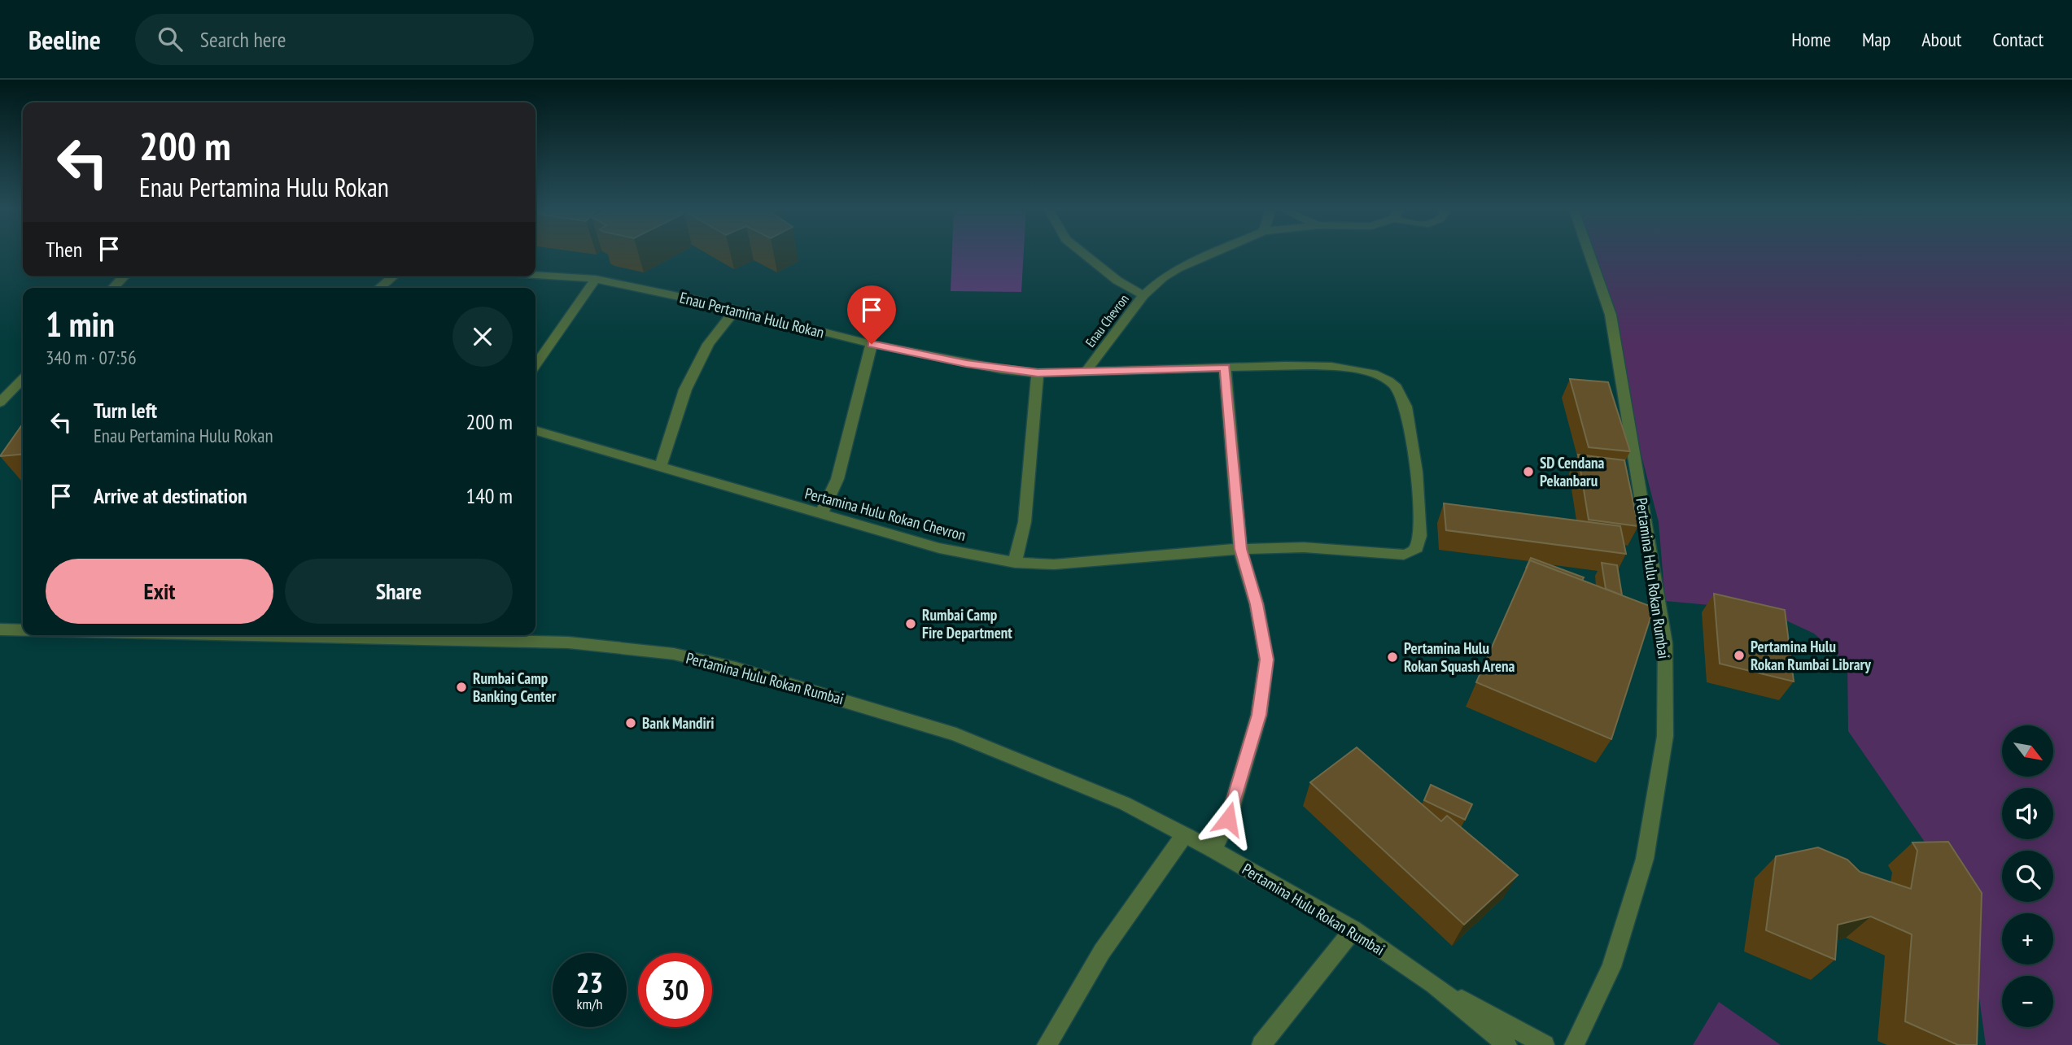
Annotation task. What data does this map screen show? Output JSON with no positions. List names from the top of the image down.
{
  "streets": {
    "street": [
      "Enau Pertamina Hulu Rokan",
      "Enau Chevron",
      "Pertamina Hulu Rokan Chevron",
      "Pertamina Hulu Rokan Rumbai"
    ]
  },
  "crossings": [
    ["Enau Pertamina Hulu Rokan", "Enau Chevron"],
    ["Enau Pertamina Hulu Rokan", "Pertamina Hulu Rokan Chevron"]
  ],
  "places": [
    "SD Cendana Pekanbaru",
    "Rumbai Camp Fire Department",
    "Pertamina Hulu Rokan Rumbai Library",
    "Pertamina Hulu Rokan Squash Arena",
    "Rumbai Camp Banking Center",
    "Bank Mandiri"
  ],
  "north": "bottom right",
  "page": {
    "header": "Beeline",
    "search": "Search here",
    "nav": [
      "Home",
      "Map",
      "About",
      "Contact"
    ],
    "turn": ["200 m", "Enau Pertamina Hulu Rokan"],
    "then": "Then",
    "heading": ["1 min", "340 m · 07:56"],
    "list": [
      {
        "name": "Turn left",
        "note": "Enau Pertamina Hulu Rokan",
        "value": "200 m"
      },
      {
        "name": "Arrive at destination",
        "value": "140 m"
      }
    ],
    "buttons": ["Exit", "Share"],
    "map_buttons": ["+", "−"],
    "speed": "23 km/h",
    "limit": "30"
  }
}
